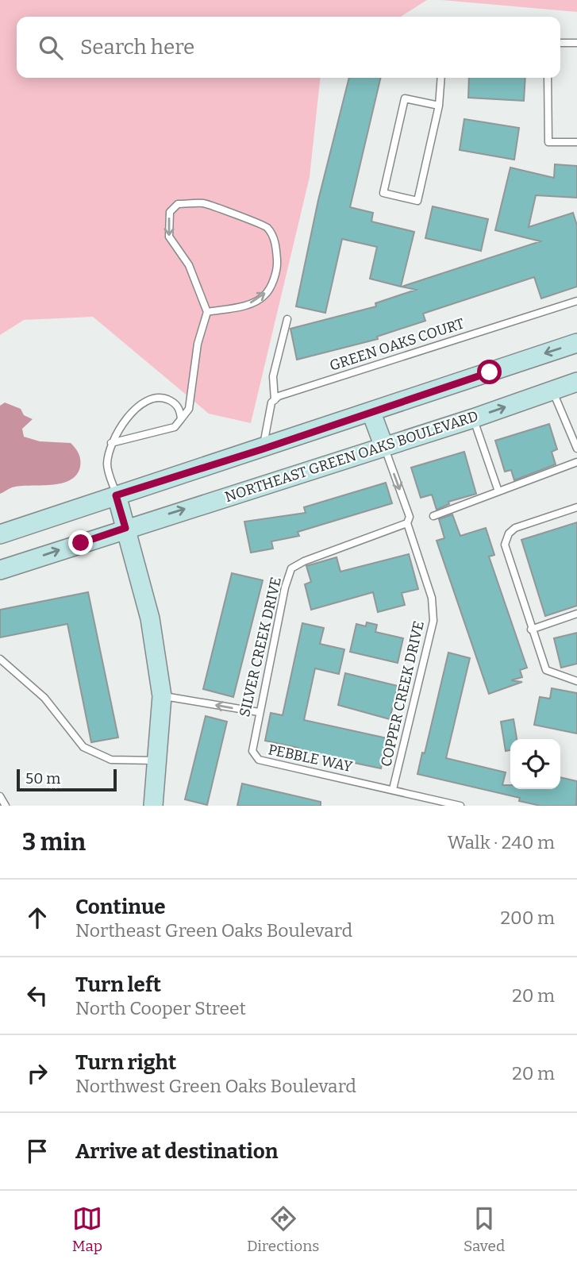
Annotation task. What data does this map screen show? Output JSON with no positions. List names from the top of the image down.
{
  "streets": {
    "main road": ["NORTHEAST GREEN OAKS BOULEVARD"],
    "lane": [
      "GREEN OAKS COURT",
      "SILVER CREEK DRIVE",
      "COPPER CREEK DRIVE",
      "PEBBLE WAY"
    ]
  },
  "crossings": [
    ["NORTHEAST GREEN OAKS BOULEVARD", "COPPER CREEK DRIVE"],
    ["SILVER CREEK DRIVE", "COPPER CREEK DRIVE"],
    ["SILVER CREEK DRIVE", "PEBBLE WAY"],
    ["COPPER CREEK DRIVE", "PEBBLE WAY"]
  ],
  "scale_bar": "50 m",
  "page": {
    "search": "Search here",
    "scale": "50 m",
    "heading": ["3 min", "Walk · 240 m"],
    "list": [
      ["Continue", "Northeast Green Oaks Boulevard", "200 m"],
      ["Turn left", "North Cooper Street", "20 m"],
      ["Turn right", "Northwest Green Oaks Boulevard", "20 m"],
      "Arrive at destination"
    ],
    "nav": ["Map", "Directions", "Saved"]
  }
}
